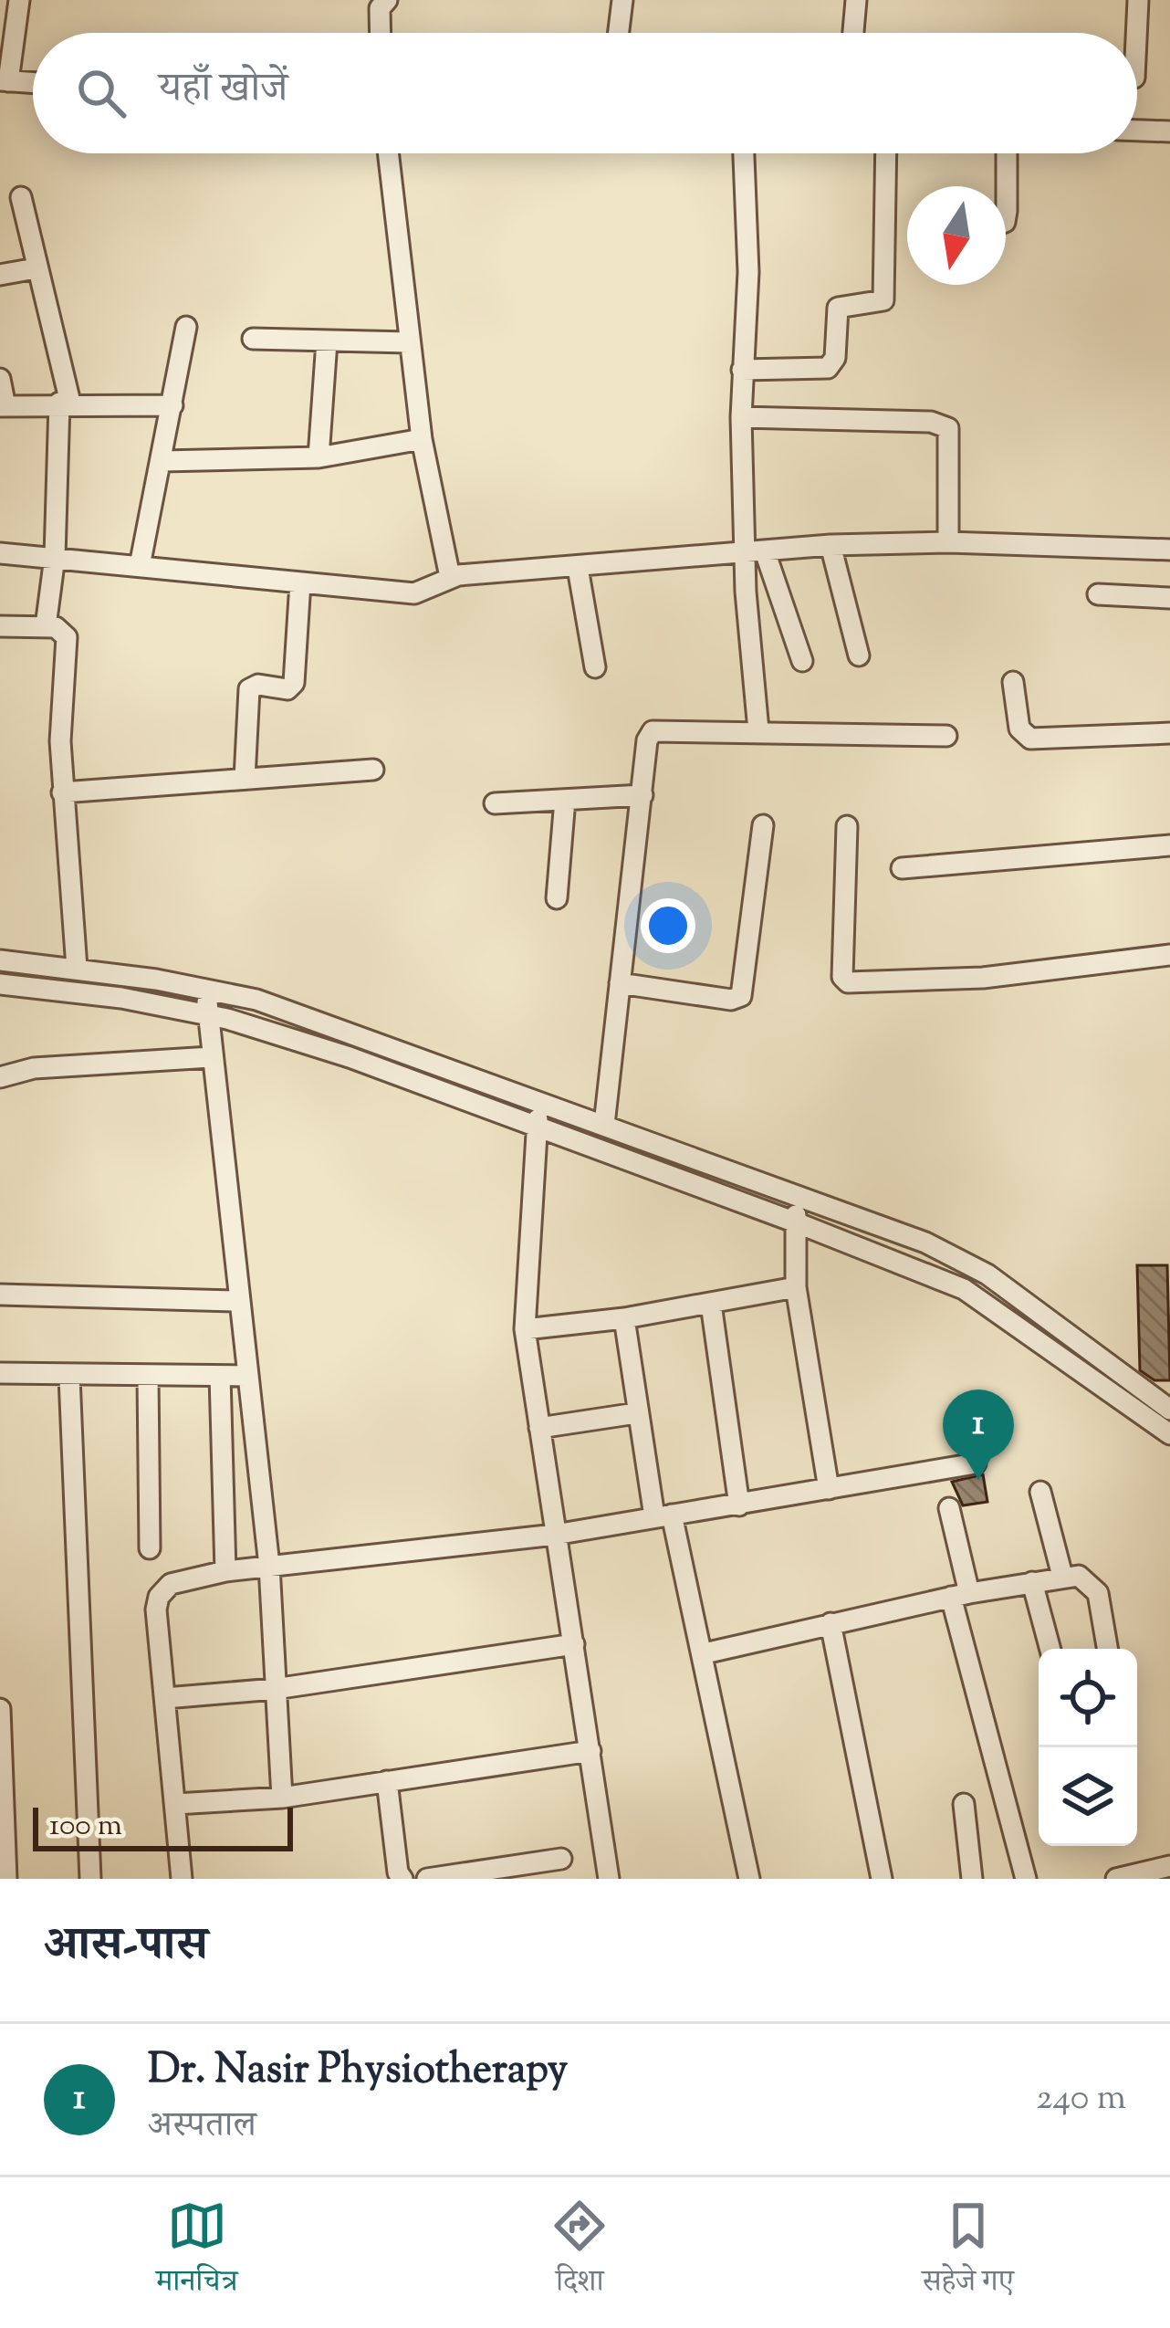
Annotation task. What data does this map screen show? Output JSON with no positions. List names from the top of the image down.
{
  "scale_bar": "100 m",
  "north": "bottom",
  "page": {
    "search": "यहाँ खोजें",
    "pins": "1",
    "scale": "100 m",
    "heading": "आस-पास",
    "list": [
      {
        "mark": "1",
        "name": "Dr. Nasir Physiotherapy",
        "note": "अस्पताल",
        "value": "240 m"
      }
    ],
    "nav": ["मानचित्र", "दिशा", "सहेजे गए"]
  }
}
